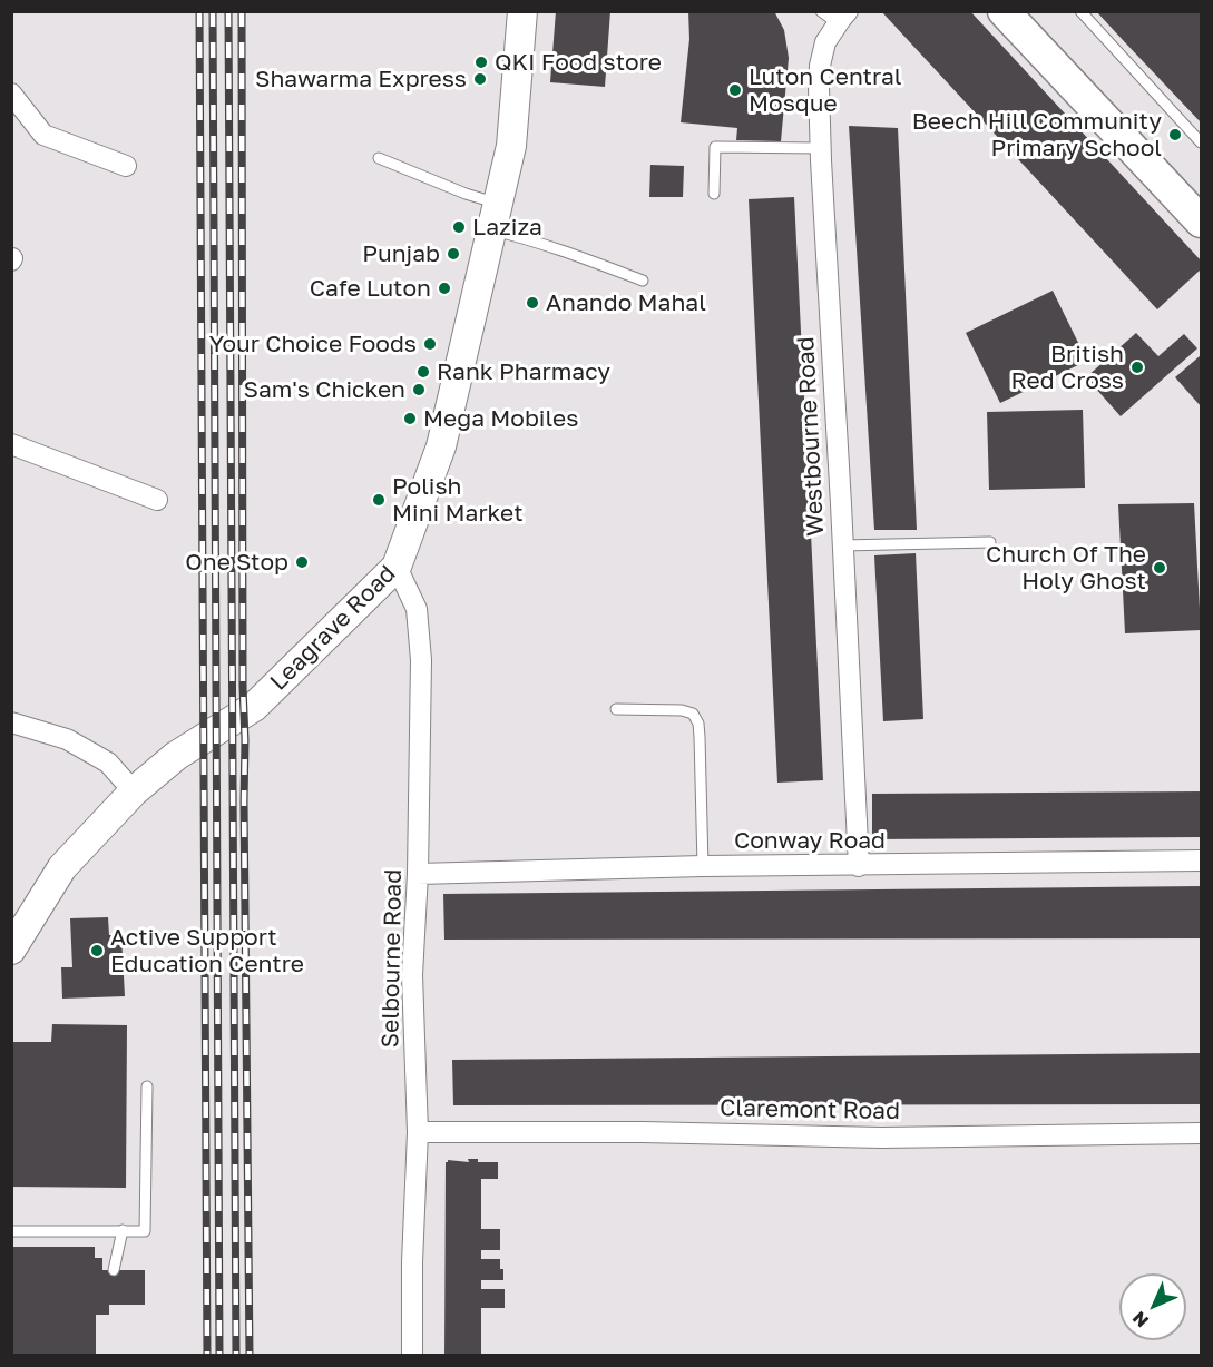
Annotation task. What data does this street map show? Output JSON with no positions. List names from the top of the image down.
{
  "streets": {
    "main road": ["Leagrave Road"],
    "street": [
      "Westbourne Road",
      "Conway Road",
      "Selbourne Road",
      "Claremont Road"
    ]
  },
  "crossings": [
    ["Westbourne Road", "Conway Road"],
    ["Leagrave Road", "Selbourne Road"],
    ["Conway Road", "Selbourne Road"],
    ["Selbourne Road", "Claremont Road"]
  ],
  "places": [
    "QKI Food store",
    "Shawarma Express",
    "Luton Central Mosque",
    "Beech Hill Community Primary School",
    "Laziza",
    "Punjab",
    "Cafe Luton",
    "Anando Mahal",
    "Your Choice Foods",
    "British Red Cross",
    "Rank Pharmacy",
    "Sam's Chicken",
    "Mega Mobiles",
    "Polish Mini Market",
    "One Stop",
    "Church Of The Holy Ghost",
    "Active Support Education Centre"
  ],
  "north": "bottom left"
}
